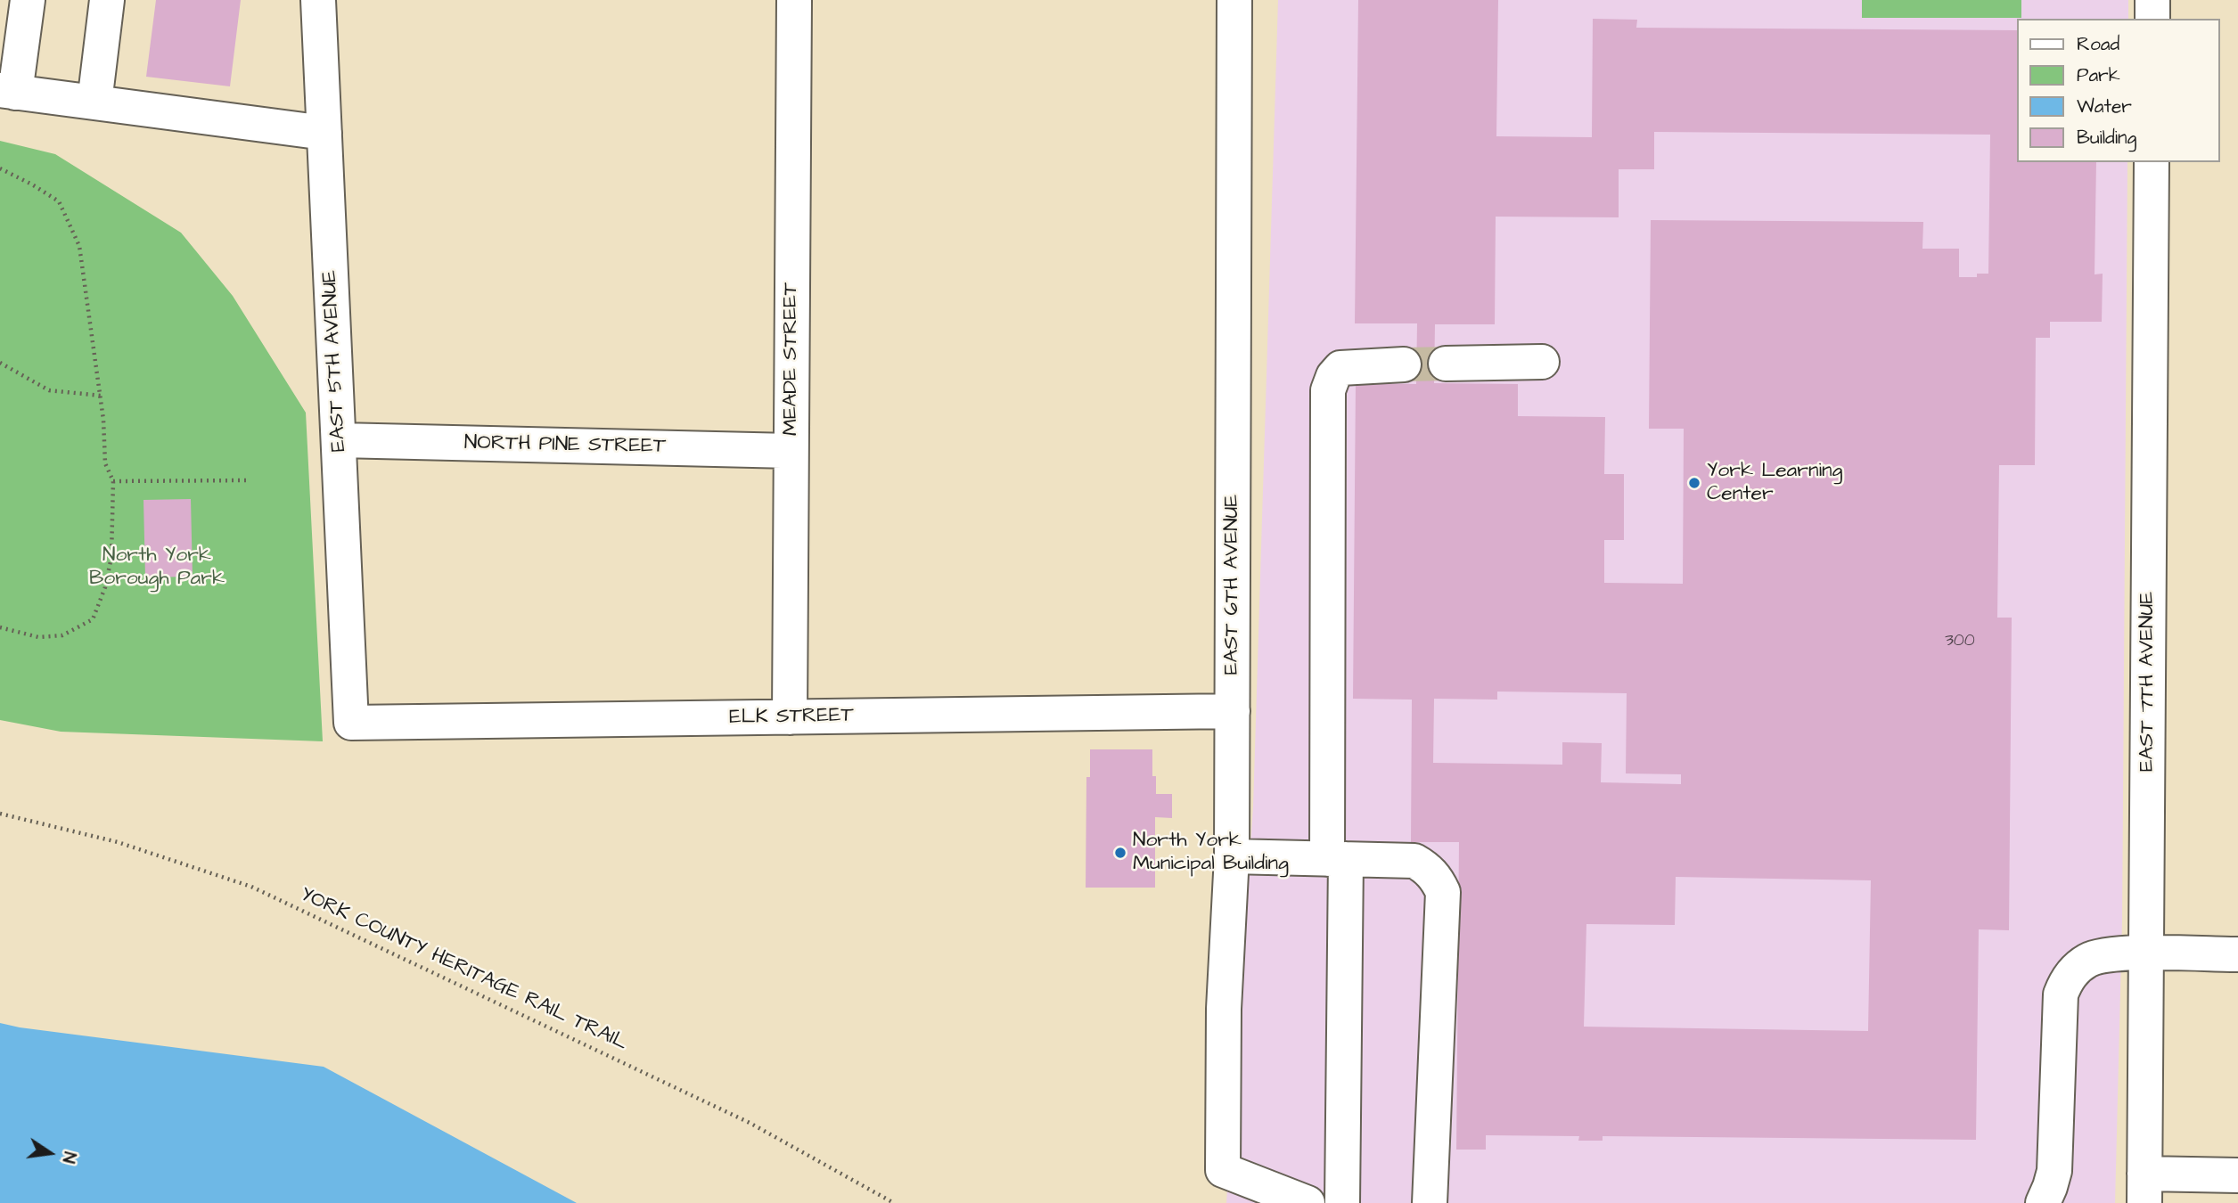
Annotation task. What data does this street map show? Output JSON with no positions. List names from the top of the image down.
{
  "streets": {
    "street": [
      "MEADE STREET",
      "EAST 5TH AVENUE",
      "NORTH PINE STREET",
      "EAST 6TH AVENUE",
      "EAST 7TH AVENUE",
      "ELK STREET"
    ],
    "path": ["YORK COUNTY HERITAGE RAIL TRAIL"]
  },
  "crossings": [
    ["MEADE STREET", "NORTH PINE STREET"],
    ["MEADE STREET", "ELK STREET"],
    ["EAST 5TH AVENUE", "NORTH PINE STREET"],
    ["EAST 5TH AVENUE", "ELK STREET"],
    ["EAST 6TH AVENUE", "ELK STREET"]
  ],
  "parks": ["North York Borough Park"],
  "places": ["York Learning Center", "North York Municipal Building"],
  "house_numbers": ["300"],
  "legend": [
    "Road",
    "Park",
    "Water",
    "Building"
  ],
  "north": "right"
}
